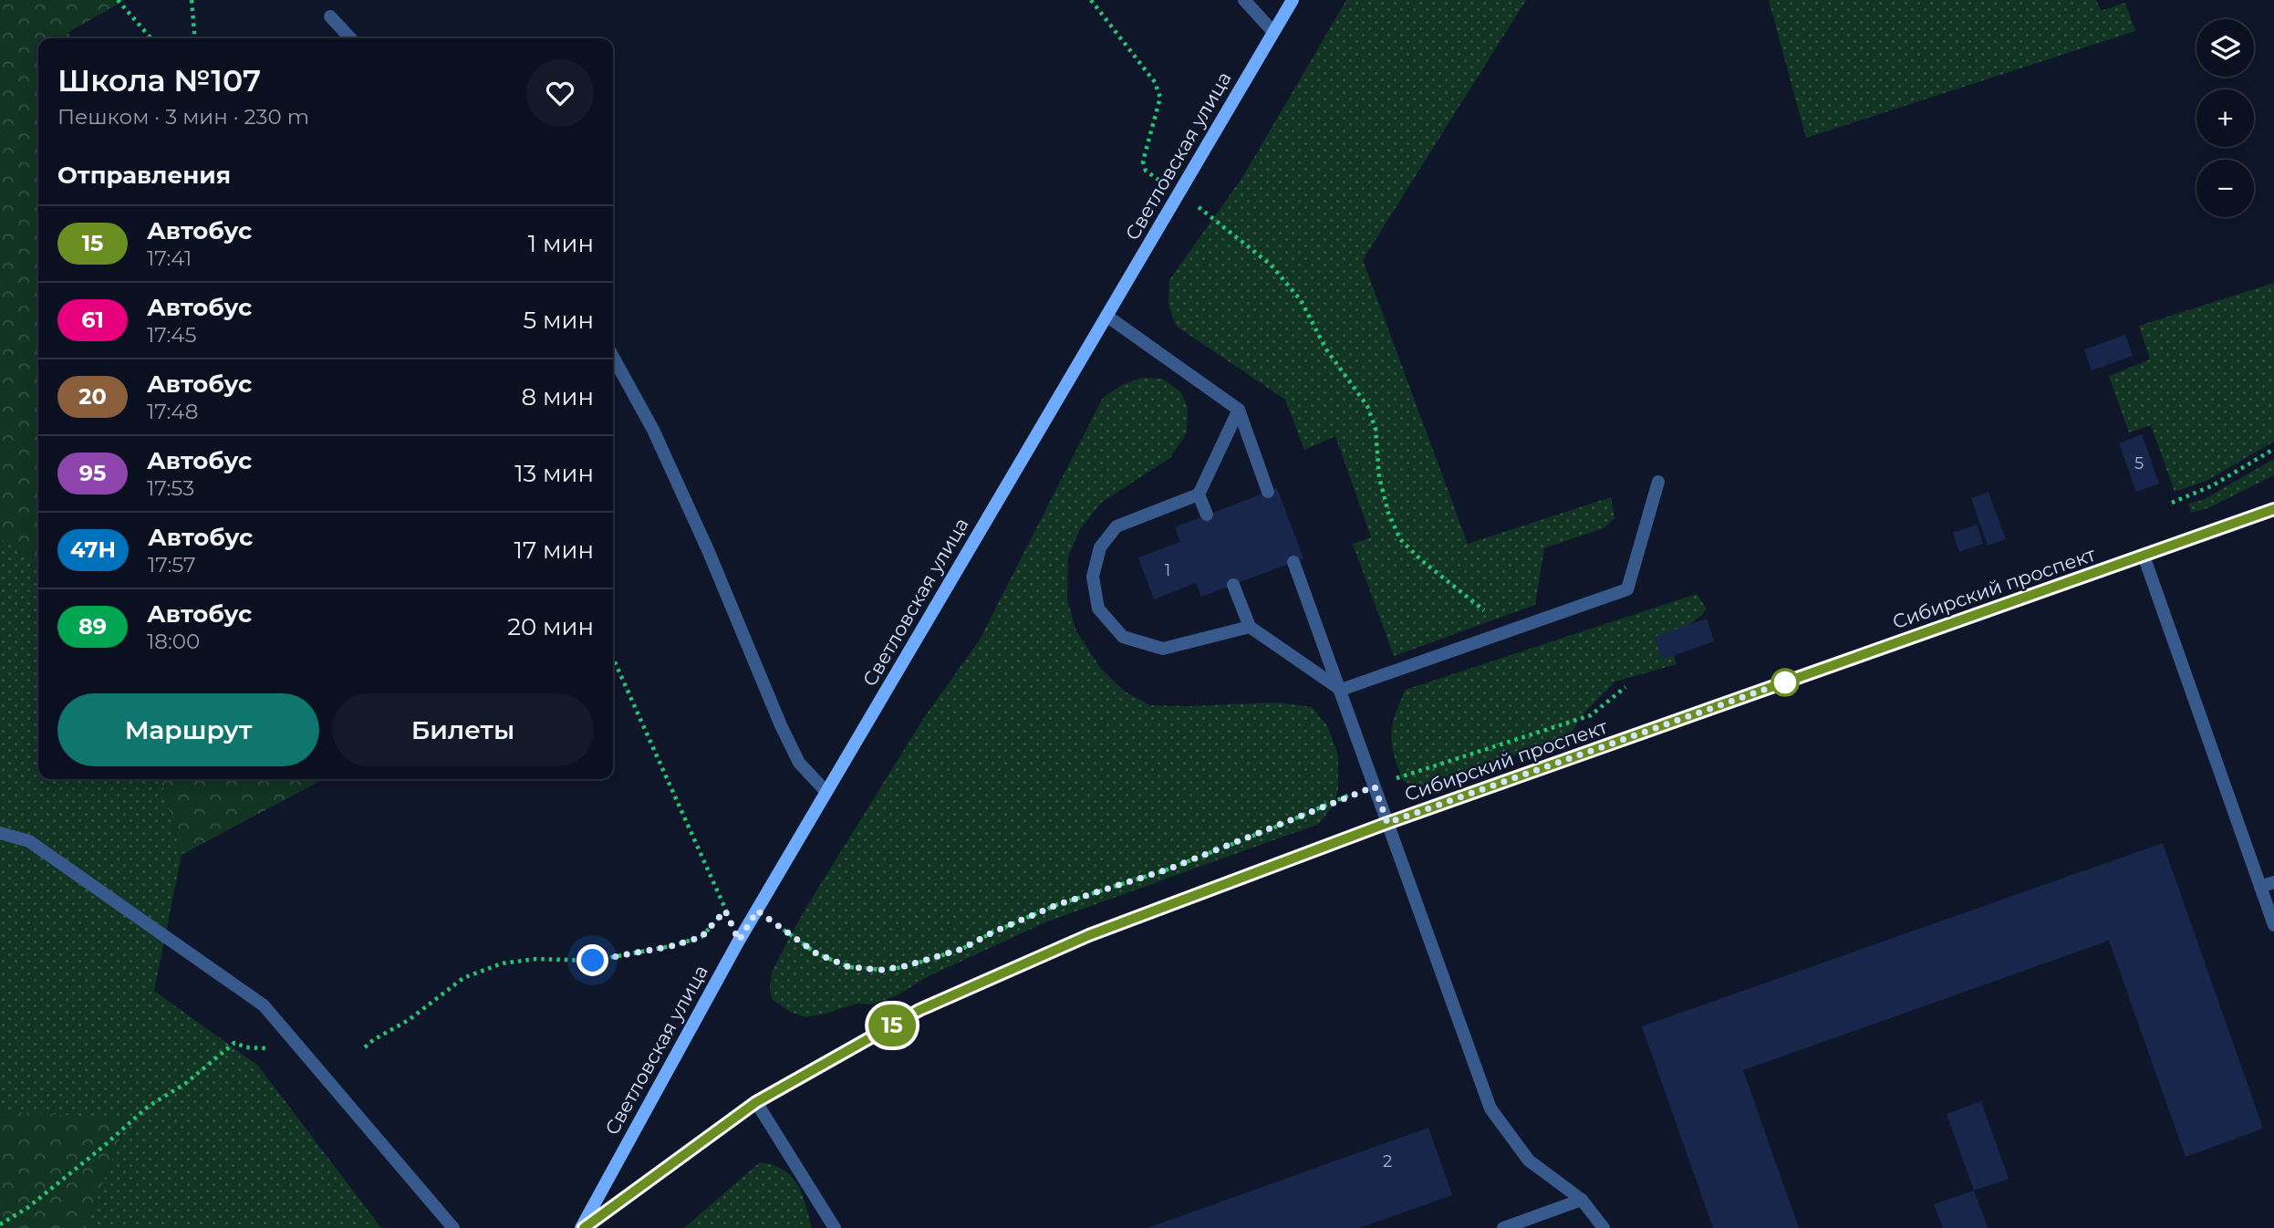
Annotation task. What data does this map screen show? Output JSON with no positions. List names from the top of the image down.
{
  "streets": {
    "main road": ["Светловская улица", "Сибирский проспект"]
  },
  "crossings": [
    ["Светловская улица", "Сибирский проспект"]
  ],
  "lines": ["bus line 15"],
  "house_numbers": ["5", "1", "2"],
  "page": {
    "on_map": "15",
    "map_buttons": ["+", "−"],
    "heading": [
      ["Школа №107", "Пешком · 3 мин · 230 m"],
      "Отправления"
    ],
    "list": [
      {
        "mark": "15",
        "name": "Автобус",
        "note": "17:41",
        "value": "1 мин"
      },
      {
        "mark": "61",
        "name": "Автобус",
        "note": "17:45",
        "value": "5 мин"
      },
      {
        "mark": "20",
        "name": "Автобус",
        "note": "17:48",
        "value": "8 мин"
      },
      {
        "mark": "95",
        "name": "Автобус",
        "note": "17:53",
        "value": "13 мин"
      },
      {
        "mark": "47Н",
        "name": "Автобус",
        "note": "17:57",
        "value": "17 мин"
      },
      {
        "mark": "89",
        "name": "Автобус",
        "note": "18:00",
        "value": "20 мин"
      }
    ],
    "buttons": ["Маршрут", "Билеты"]
  }
}
